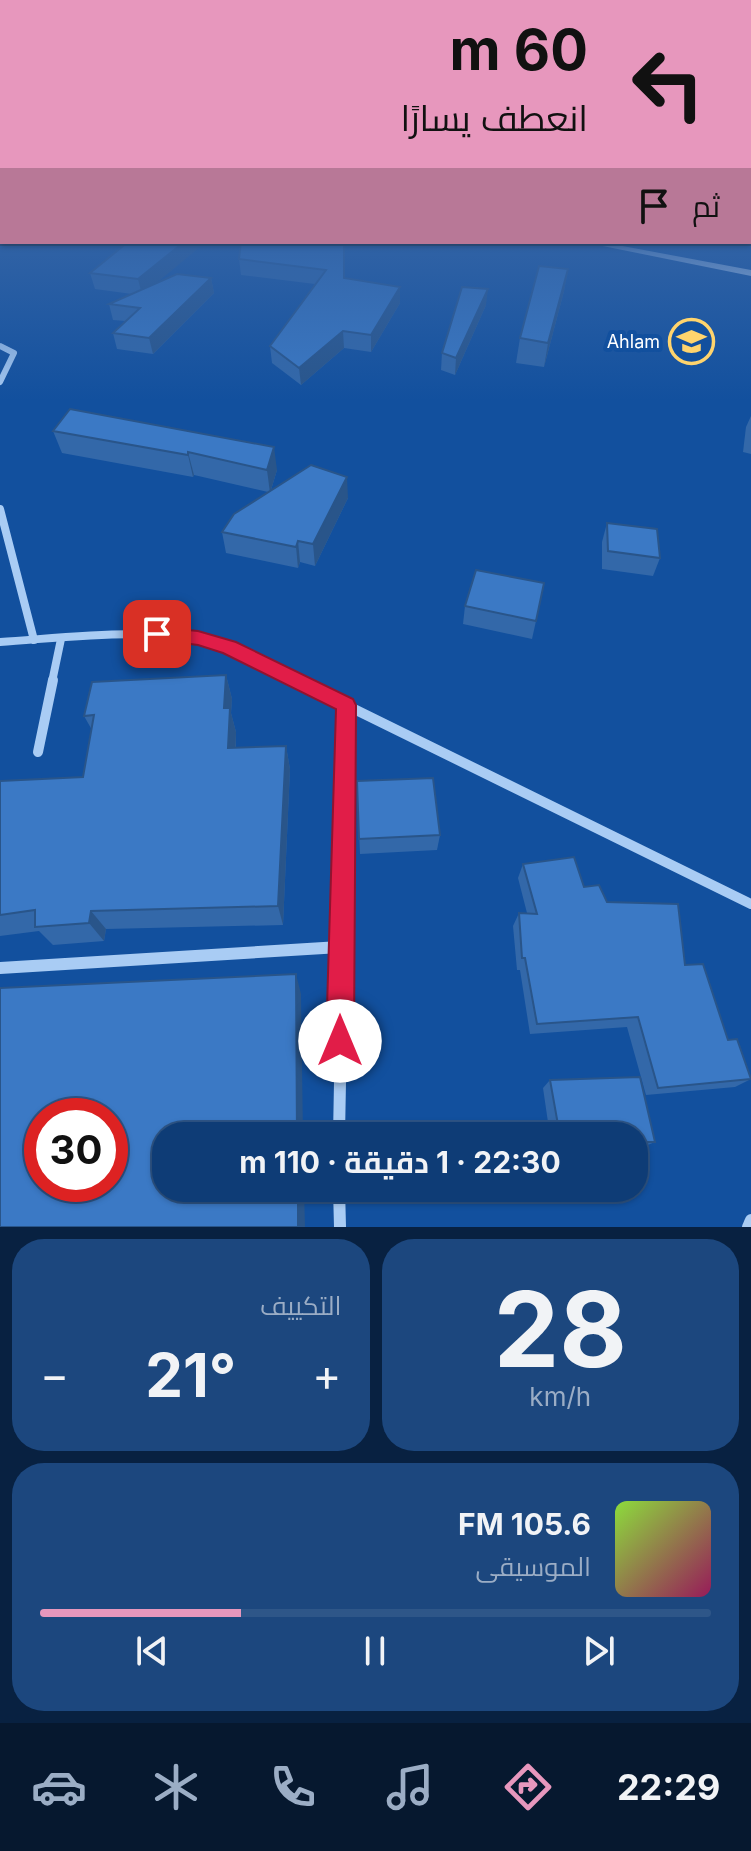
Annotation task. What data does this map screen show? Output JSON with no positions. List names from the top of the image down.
{
  "places": {
    "school or university": ["Ahlam"]
  },
  "page": {
    "turn": ["60 m", "انعطف يسارًا"],
    "then": "ثم",
    "limit": "30",
    "trip": "22:30 · 1 دقيقة · 110 m",
    "tile": [
      ["28", "km/h"],
      "التكييف"
    ],
    "heat": ["−", "21°", "+"],
    "song": ["105.6 FM", "الموسيقى"],
    "tabs": "22:29"
  }
}
